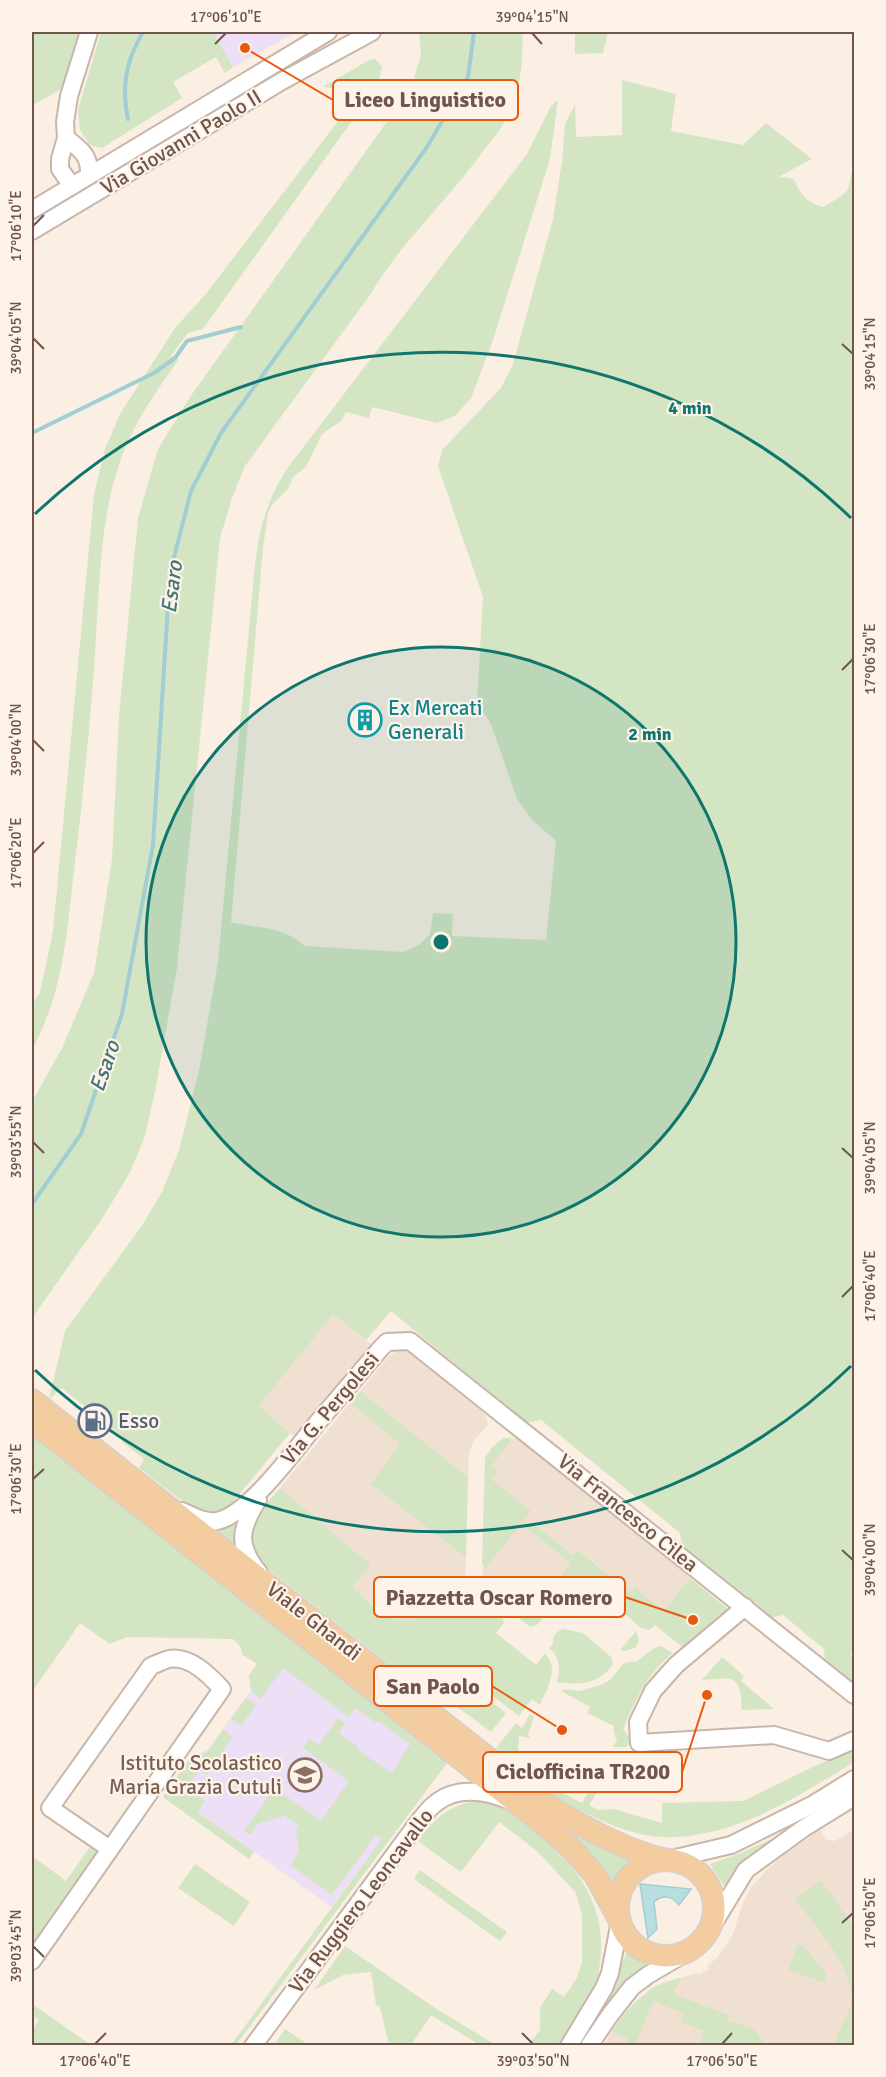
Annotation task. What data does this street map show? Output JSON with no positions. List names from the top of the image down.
{
  "streets": {
    "main road": ["Viale Ghandi"],
    "street": [
      "Via Giovanni Paolo II",
      "Via G. Pergolesi",
      "Via Francesco Cilea",
      "Via Ruggiero Leoncavallo"
    ]
  },
  "crossings": [
    ["Via G. Pergolesi", "Via Francesco Cilea"],
    ["Viale Ghandi", "Via Ruggiero Leoncavallo"]
  ],
  "water": ["Esaro"],
  "places": {
    "other": [
      "Liceo Linguistico",
      "Piazzetta Oscar Romero",
      "Ciclofficina TR200",
      "San Paolo"
    ],
    "building": ["Ex Mercati Generali"],
    "fuel station": ["Esso"],
    "school or university": ["Istituto Scolastico Maria Grazia Cutuli"]
  },
  "coordinates": [
    "17°06'10\"E",
    "39°04'15\"N",
    "39°04'05\"N",
    "17°06'30\"E",
    "39°04'00\"N",
    "17°06'20\"E",
    "39°03'55\"N",
    "17°06'40\"E",
    "17°06'50\"E",
    "39°03'45\"N",
    "39°03'50\"N"
  ],
  "rings": ["4 min", "2 min"]
}
